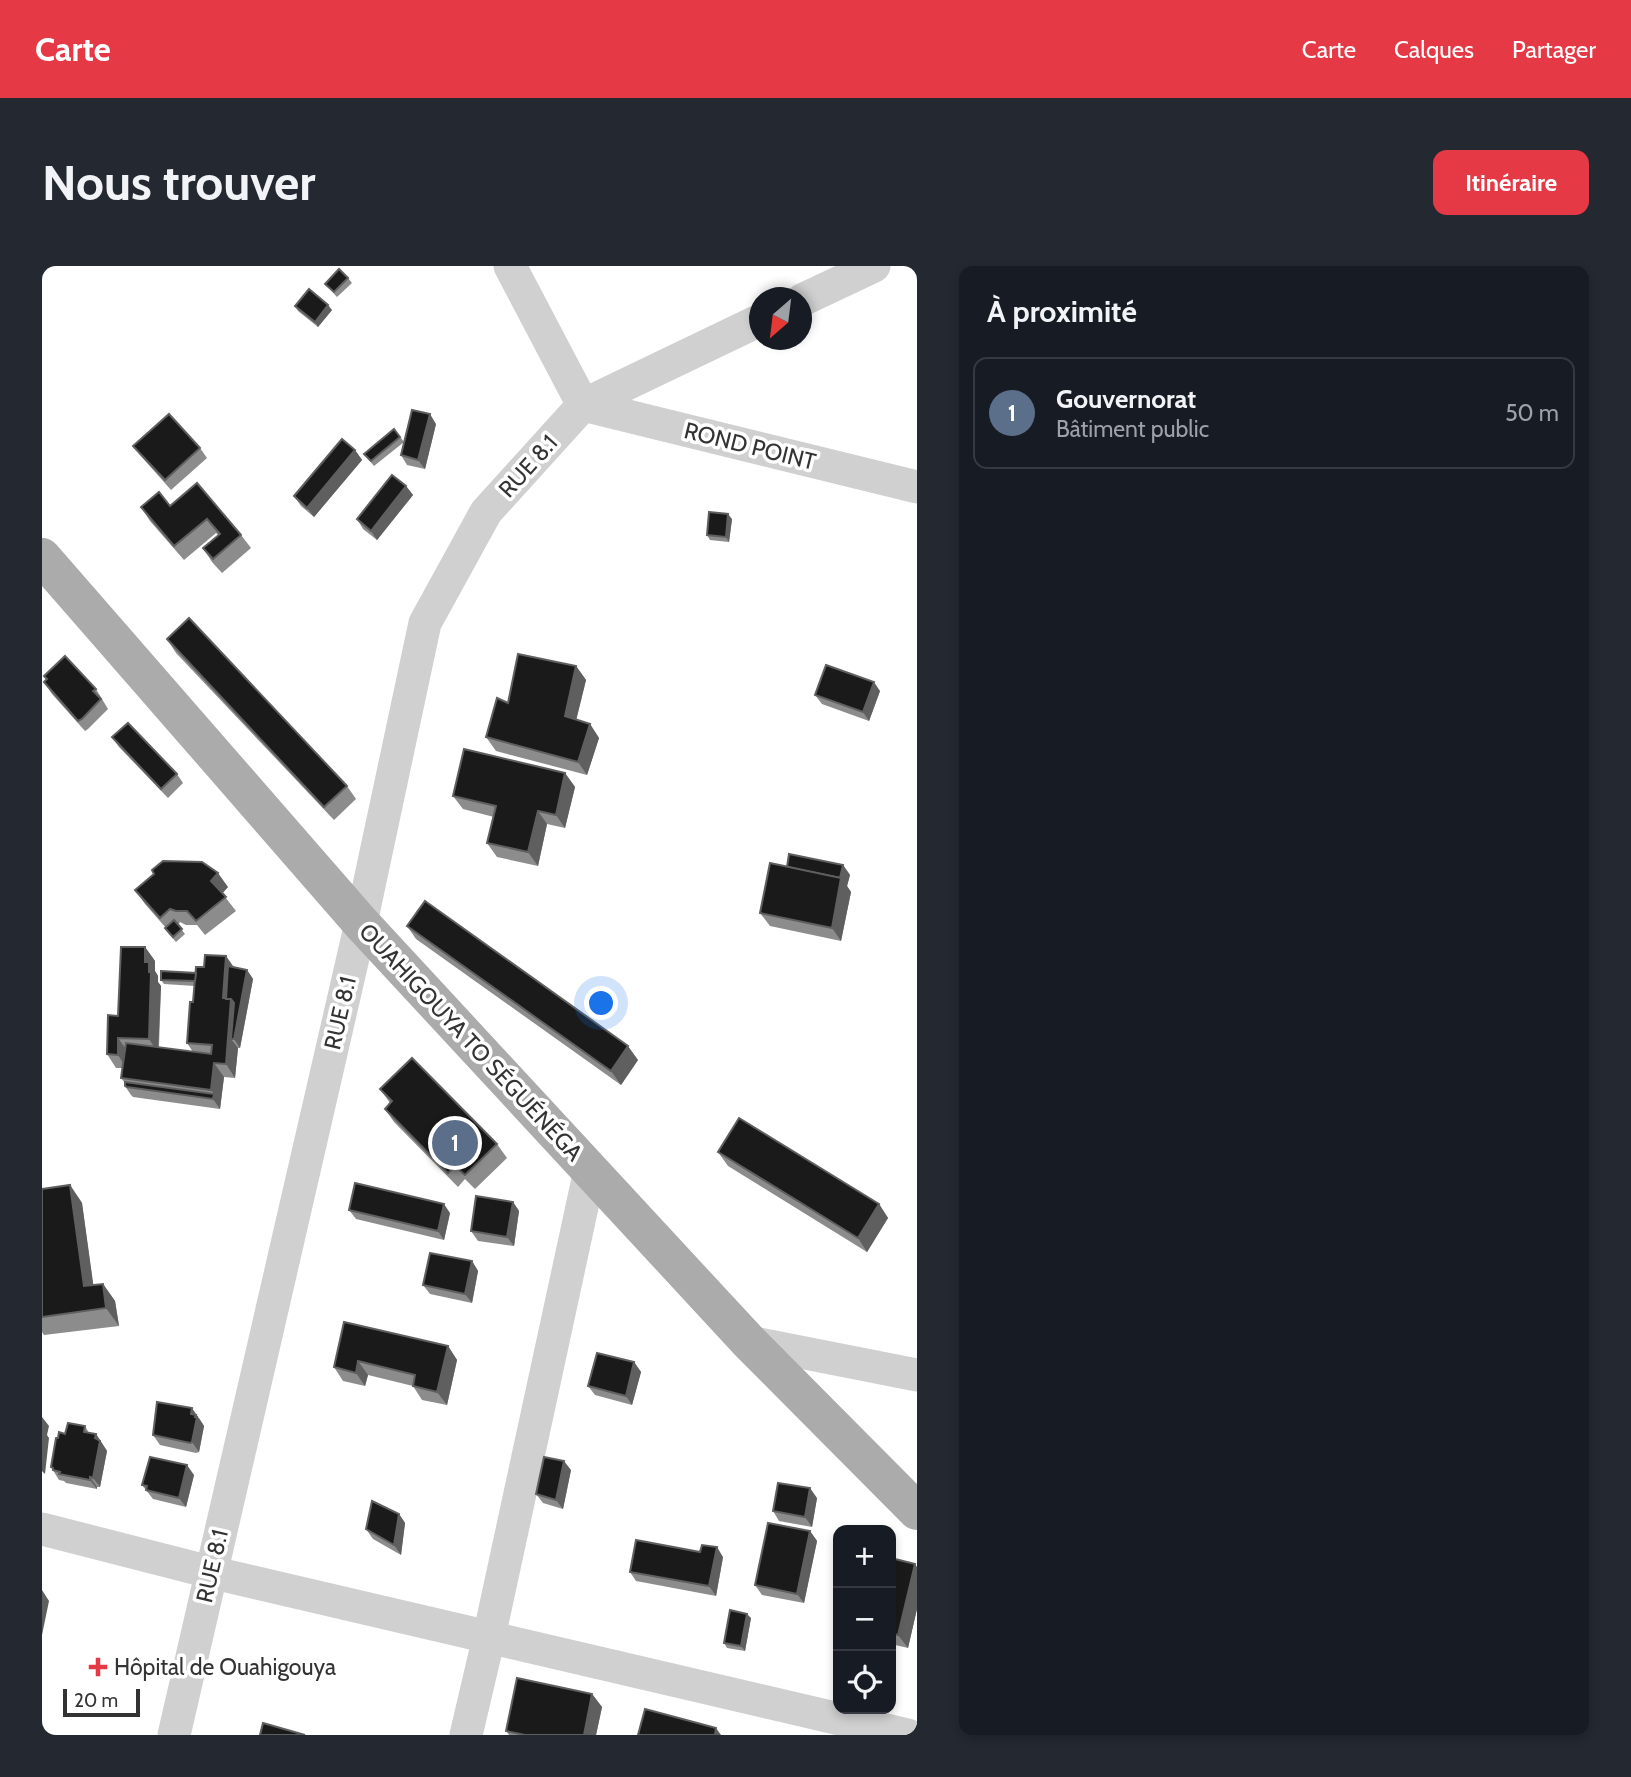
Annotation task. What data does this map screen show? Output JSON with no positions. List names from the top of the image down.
{
  "streets": {
    "main road": ["OUAHIGOUYA TO SÉGUÉNÉGA"],
    "street": ["ROND POINT", "RUE 8.1"]
  },
  "crossings": [
    ["ROND POINT", "RUE 8.1"],
    ["RUE 8.1", "OUAHIGOUYA TO SÉGUÉNÉGA"]
  ],
  "places": {
    "health": ["Hôpital de Ouahigouya"]
  },
  "scale_bar": "20 m",
  "north": "bottom left",
  "page": {
    "header": "Carte",
    "nav": ["Carte", "Calques", "Partager"],
    "buttons": "Itinéraire",
    "title": "Nous trouver",
    "heading": "À proximité",
    "list": [
      {
        "mark": "1",
        "name": "Gouvernorat",
        "note": "Bâtiment public",
        "value": "50 m"
      }
    ],
    "pins": "1",
    "map_buttons": ["+", "−"],
    "scale": "20 m"
  }
}
